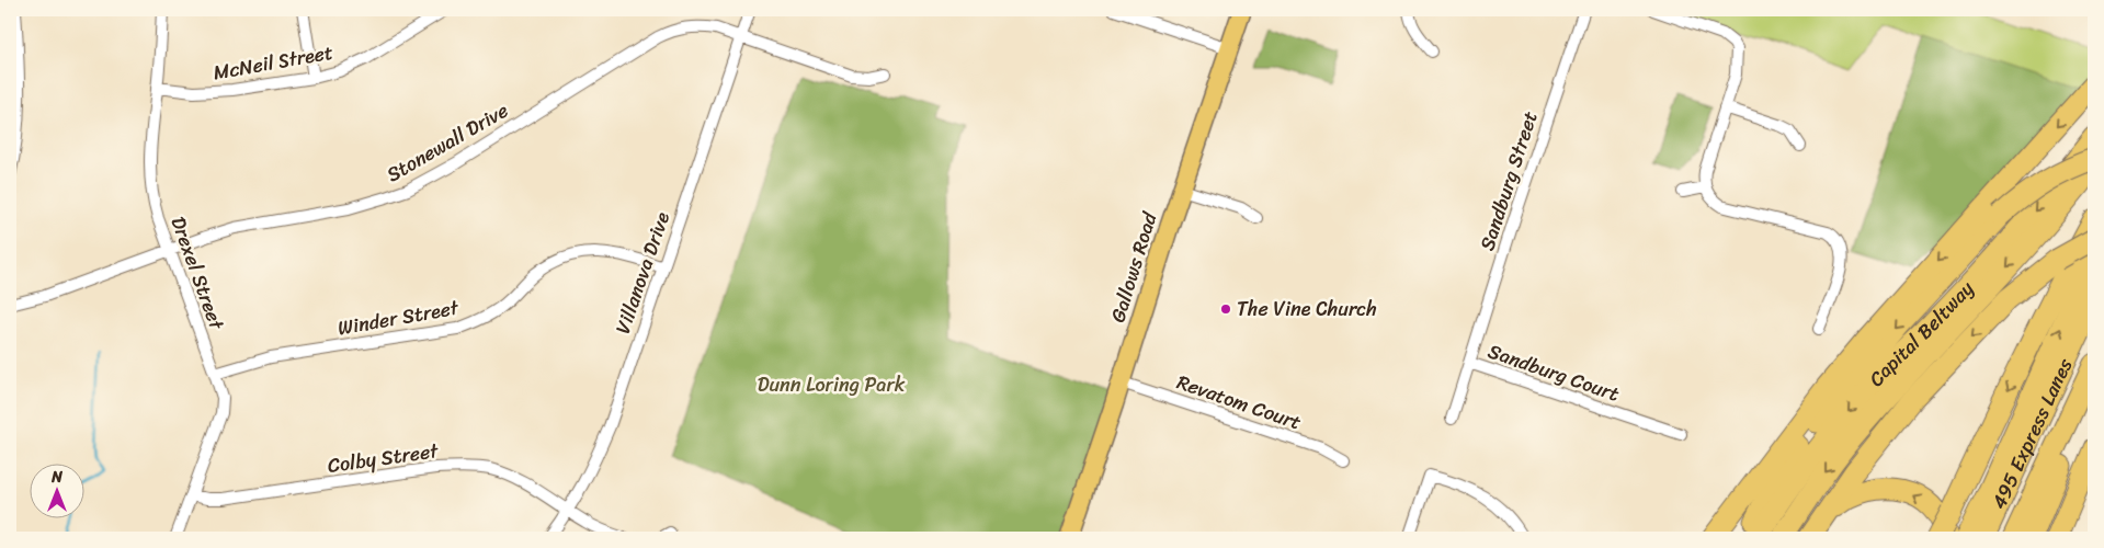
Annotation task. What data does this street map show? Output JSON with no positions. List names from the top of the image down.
{
  "streets": {
    "highway": ["Capital Beltway", "495 Express Lanes"],
    "main road": ["Gallows Road"],
    "street": [
      "McNeil Street",
      "Stonewall Drive",
      "Sandburg Street",
      "Drexel Street",
      "Villanova Drive",
      "Winder Street",
      "Sandburg Court",
      "Revatom Court",
      "Colby Street"
    ]
  },
  "crossings": [
    ["McNeil Street", "Drexel Street"],
    ["Stonewall Drive", "Drexel Street"],
    ["Stonewall Drive", "Villanova Drive"],
    ["Sandburg Street", "Sandburg Court"],
    ["Gallows Road", "Revatom Court"],
    ["Drexel Street", "Winder Street"],
    ["Drexel Street", "Colby Street"],
    ["Villanova Drive", "Winder Street"],
    ["Villanova Drive", "Colby Street"]
  ],
  "parks": ["Dunn Loring Park"],
  "places": ["The Vine Church"],
  "north": "top"
}
